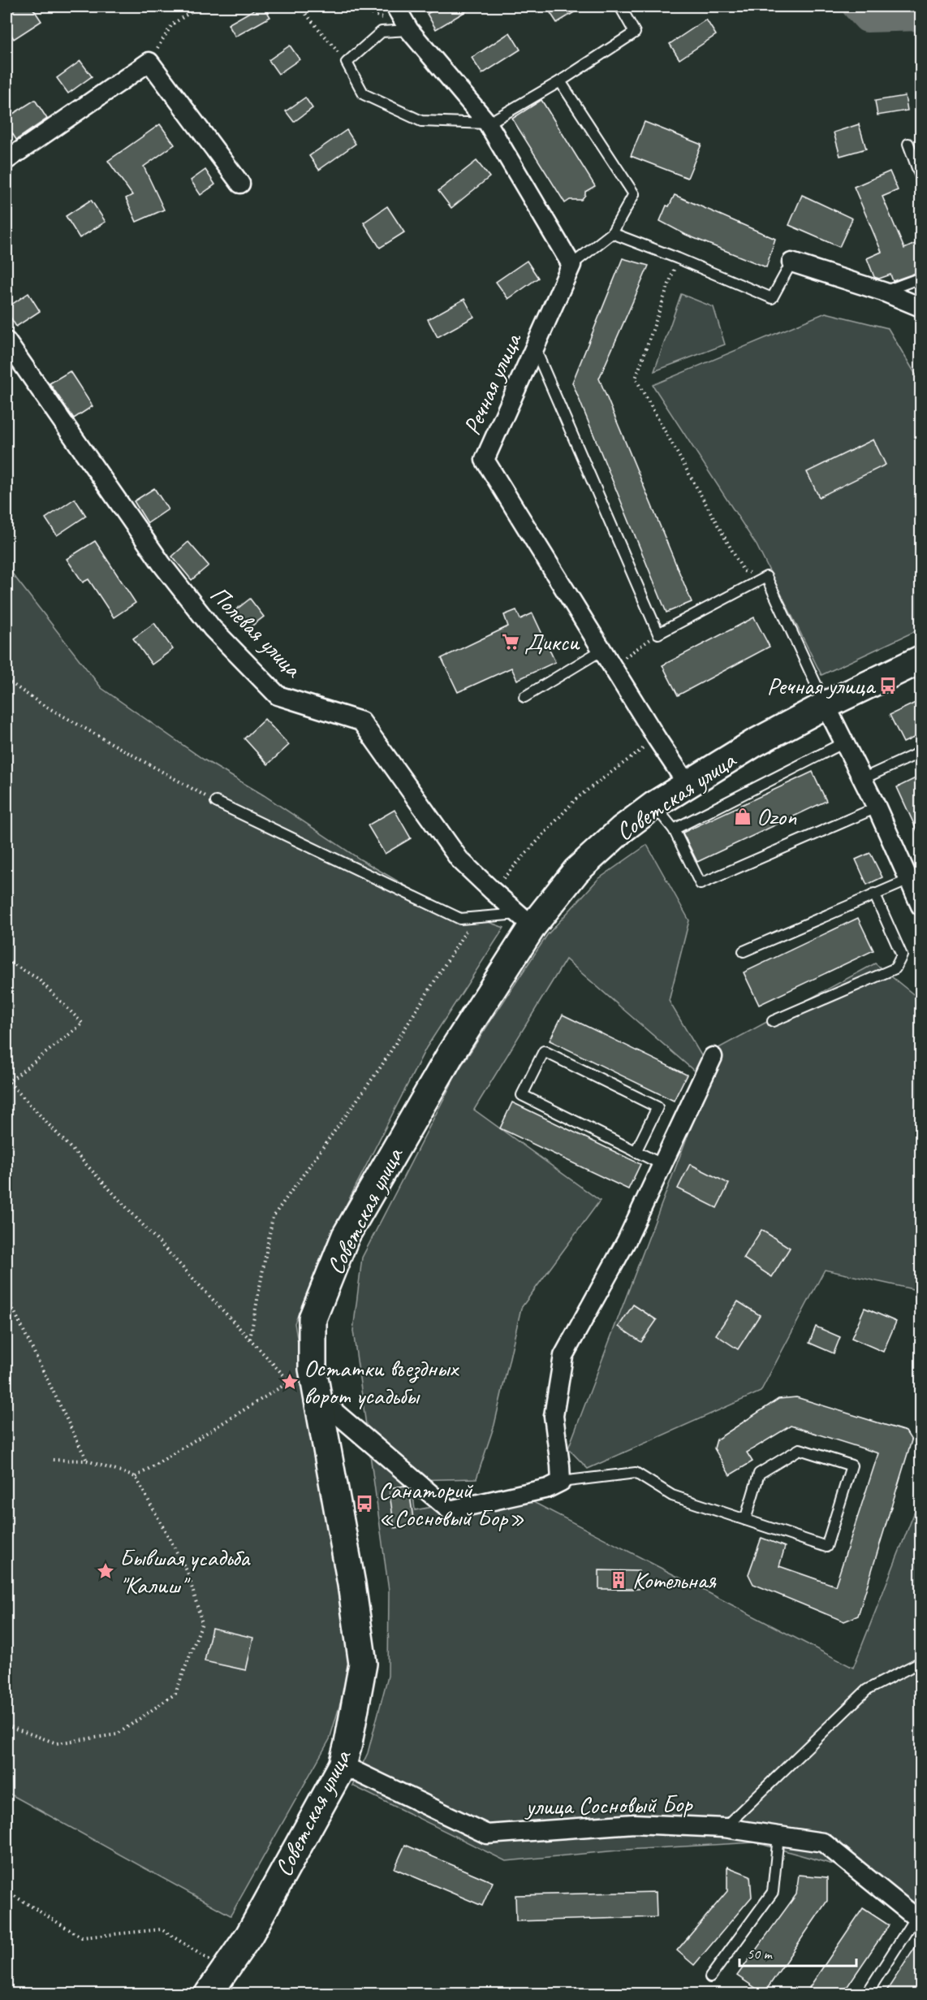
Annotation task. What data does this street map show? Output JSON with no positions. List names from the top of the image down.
{
  "streets": {
    "main road": ["Советская улица"],
    "street": ["Речная улица", "Полевая улица", "улица Сосновый Бор"]
  },
  "crossings": [
    ["Речная улица", "Советская улица"],
    ["Полевая улица", "Советская улица"],
    ["Советская улица", "улица Сосновый Бор"]
  ],
  "places": {
    "supermarket": ["Дикси"],
    "bus stop": ["Речная улица", "Санаторий «Сосновый Бор»"],
    "shop": ["Ozon"],
    "place": ["Остатки въездных ворот усадьбы", "Бывшая усадьба \"Калиш\""],
    "building": ["Котельная"]
  },
  "scale_bar": "50 m"
}
